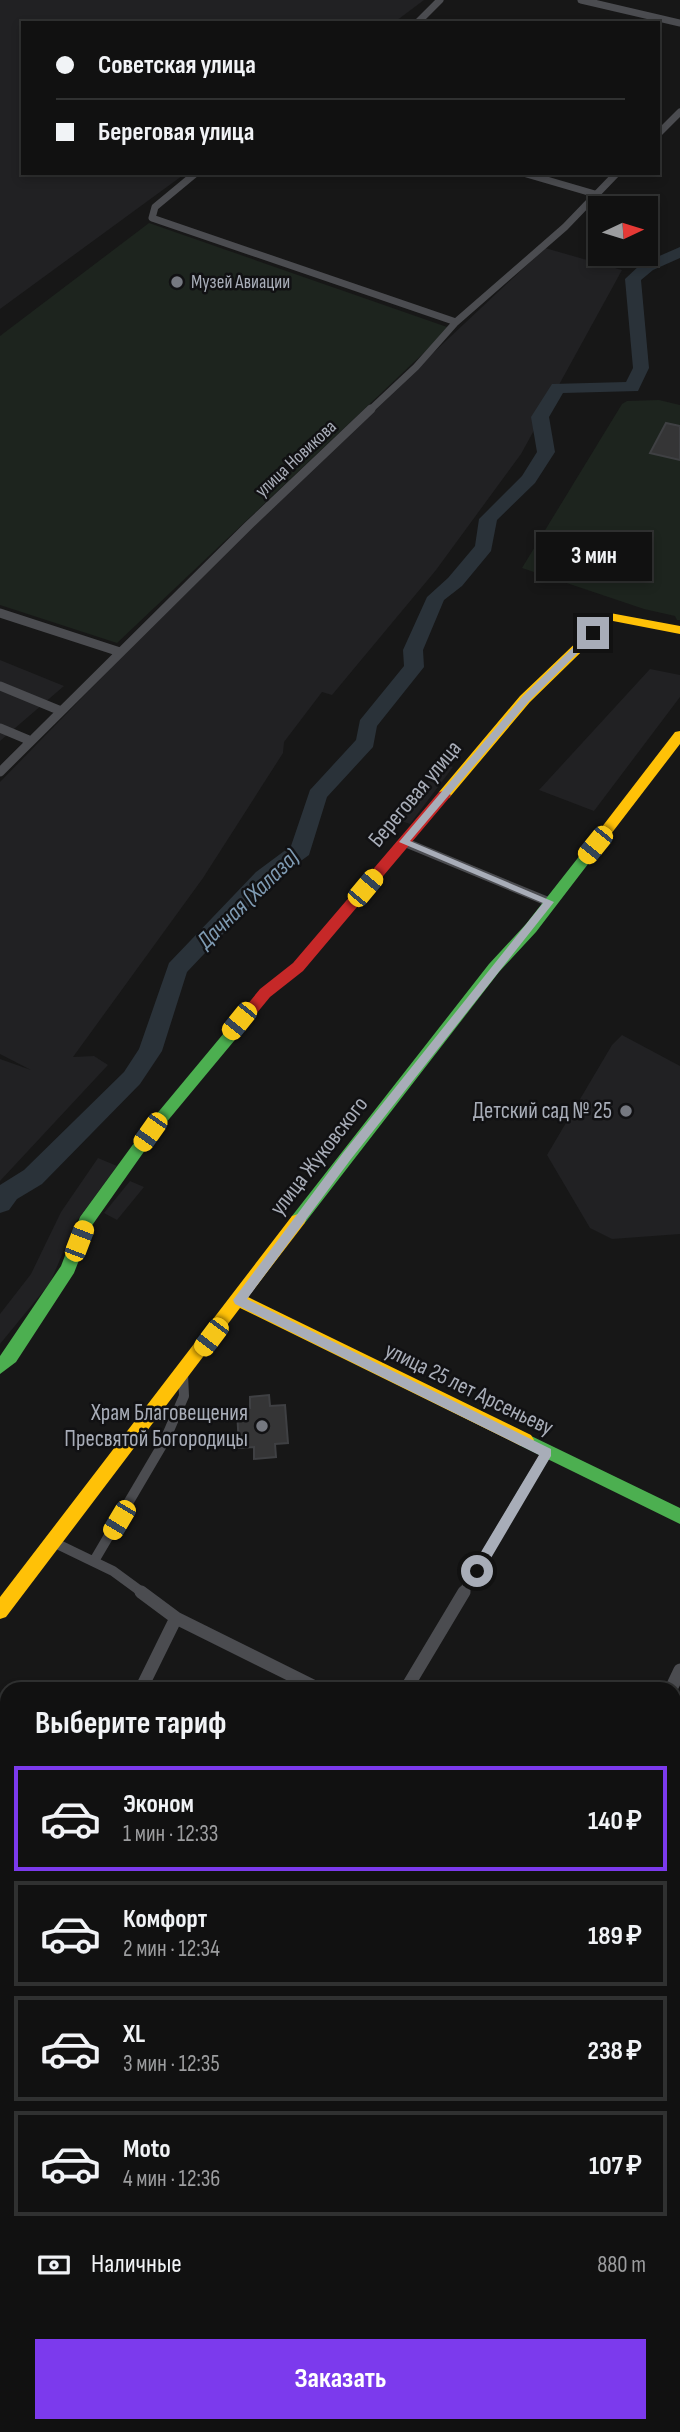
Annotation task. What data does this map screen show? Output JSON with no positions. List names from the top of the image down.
{
  "streets": {
    "main road": ["Береговая улица", "улица Жуковского", "улица 25 лет Арсеньеву"],
    "street": ["улица Новикова"]
  },
  "crossings": [
    ["улица Жуковского", "улица 25 лет Арсеньеву"]
  ],
  "water": ["Дачная (Халаза)"],
  "places": ["Музей Авиации", "Детский сад № 25", "Храм Благовещения Пресвятой Богородицы"],
  "north": "right",
  "page": {
    "banner": ["Советская улица", "Береговая улица"],
    "bubble": "3 мин",
    "heading": "Выберите тариф",
    "list": [
      {
        "name": "Эконом",
        "note": "1 мин · 12:33",
        "value": "140 ₽"
      },
      {
        "name": "Комфорт",
        "note": "2 мин · 12:34",
        "value": "189 ₽"
      },
      {
        "name": "XL",
        "note": "3 мин · 12:35",
        "value": "238 ₽"
      },
      {
        "name": "Moto",
        "note": "4 мин · 12:36",
        "value": "107 ₽"
      }
    ],
    "pay": ["Наличные", "880 m"],
    "buttons": "Заказать"
  }
}
